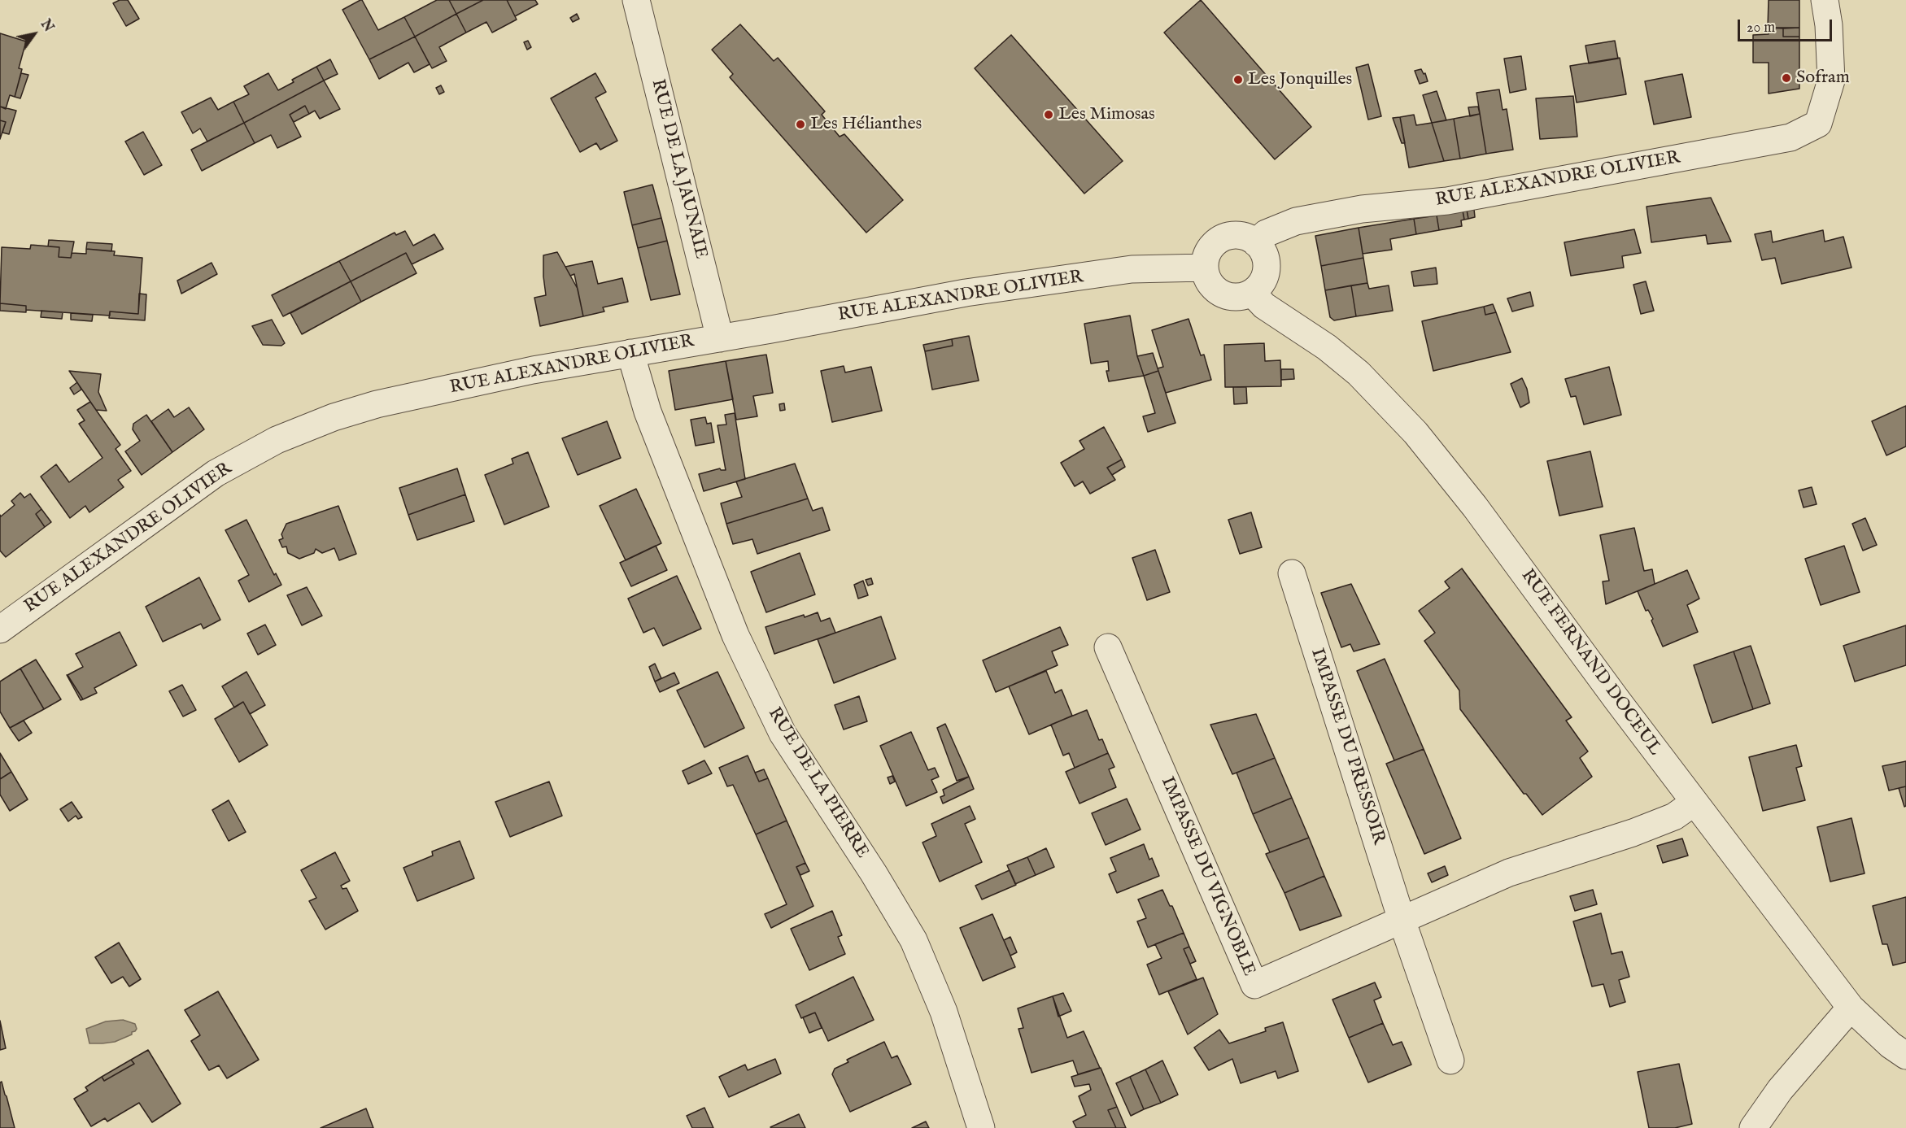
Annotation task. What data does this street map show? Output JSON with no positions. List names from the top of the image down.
{
  "streets": {
    "street": [
      "RUE DE LA JAUNAIE",
      "RUE ALEXANDRE OLIVIER",
      "RUE FERNAND DOCEUL",
      "IMPASSE DU PRESSOIR",
      "RUE DE LA PIERRE",
      "IMPASSE DU VIGNOBLE"
    ]
  },
  "crossings": [
    ["RUE DE LA JAUNAIE", "RUE ALEXANDRE OLIVIER"],
    ["RUE ALEXANDRE OLIVIER", "RUE FERNAND DOCEUL"],
    ["RUE ALEXANDRE OLIVIER", "RUE DE LA PIERRE"],
    ["RUE FERNAND DOCEUL", "IMPASSE DU VIGNOBLE"],
    ["IMPASSE DU PRESSOIR", "IMPASSE DU VIGNOBLE"]
  ],
  "places": [
    "Sofram",
    "Les Jonquilles",
    "Les Mimosas",
    "Les Hélianthes"
  ],
  "scale_bar": "20 m",
  "north": "top right"
}
